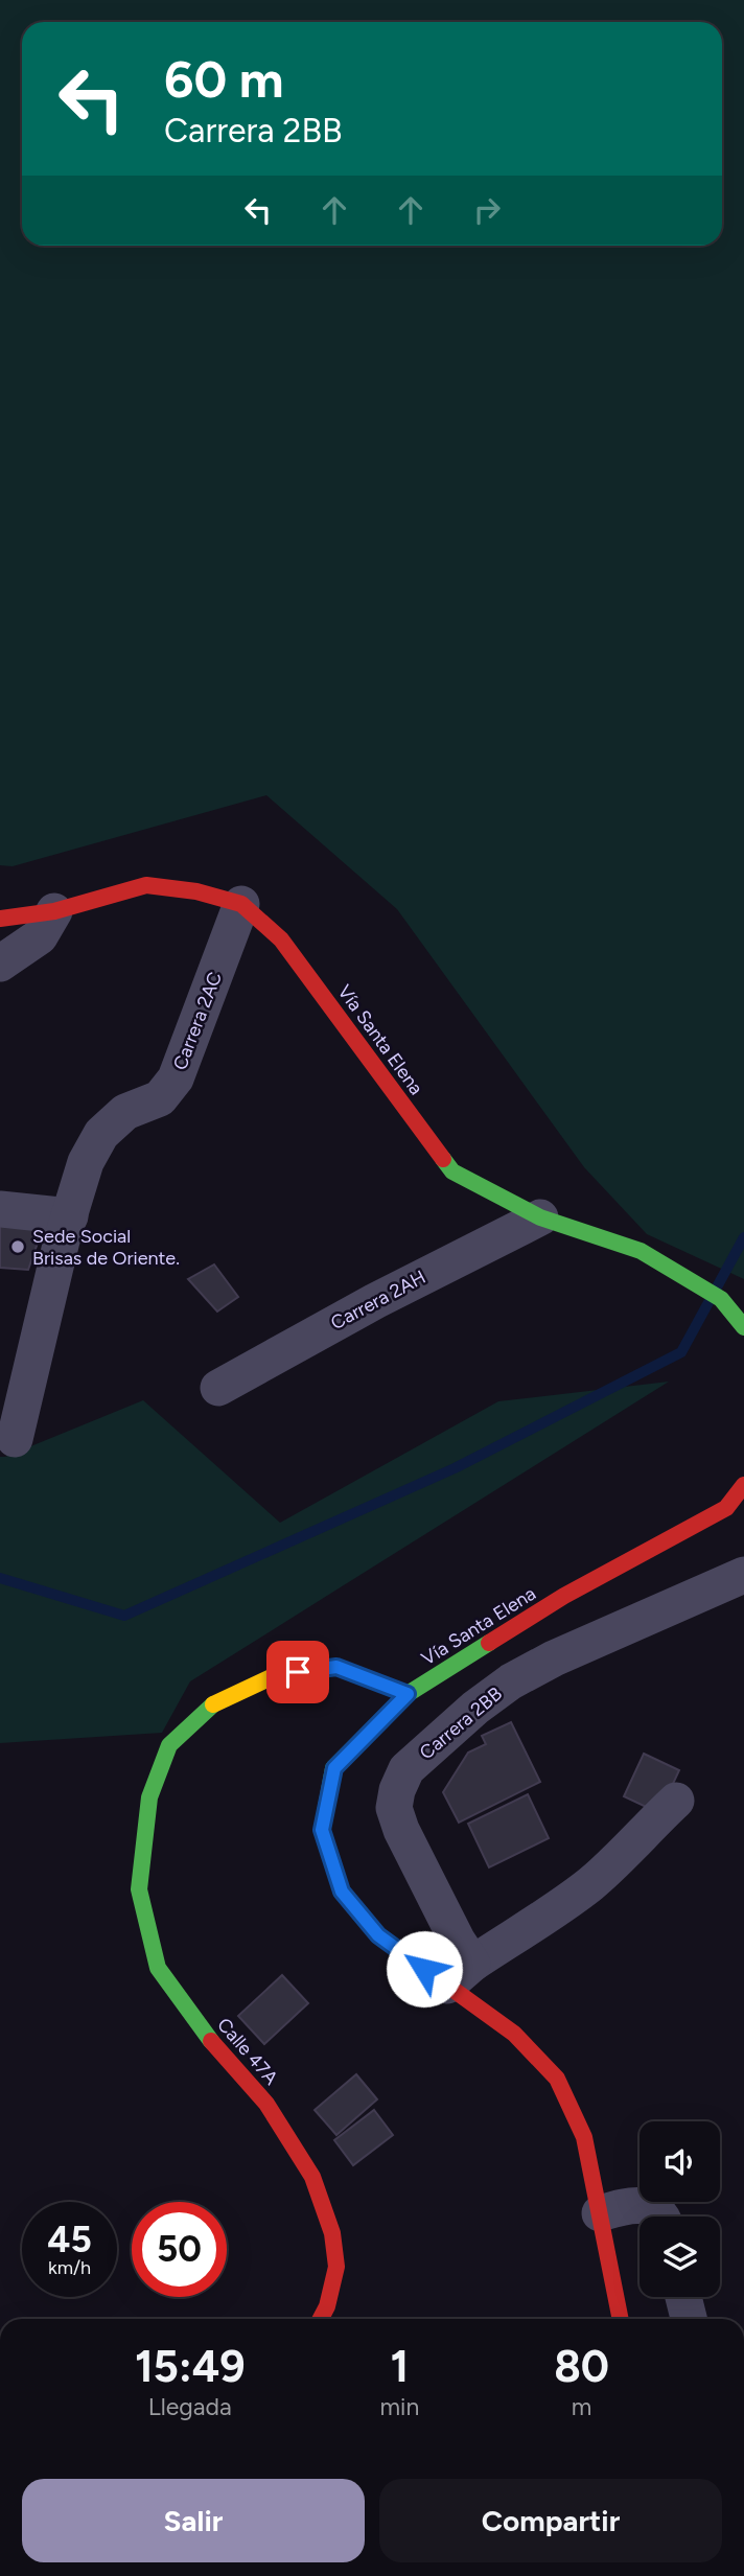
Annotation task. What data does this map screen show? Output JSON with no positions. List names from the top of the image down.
{
  "streets": {
    "main road": ["Vía Santa Elena", "Calle 47A"],
    "street": ["Carrera 2AC", "Carrera 2AH", "Carrera 2BB"]
  },
  "crossings": [
    ["Carrera 2AC", "Vía Santa Elena"],
    ["Vía Santa Elena", "Carrera 2AH"],
    ["Vía Santa Elena", "Carrera 2BB"],
    ["Vía Santa Elena", "Calle 47A"]
  ],
  "places": ["Sede Social Brisas de Oriente."],
  "page": {
    "turn": ["60 m", "Carrera 2BB"],
    "speed": "45 km/h",
    "limit": "50",
    "eta": [
      "15:49",
      "Llegada",
      "1",
      "min",
      "80",
      "m"
    ],
    "buttons": ["Salir", "Compartir"]
  }
}
